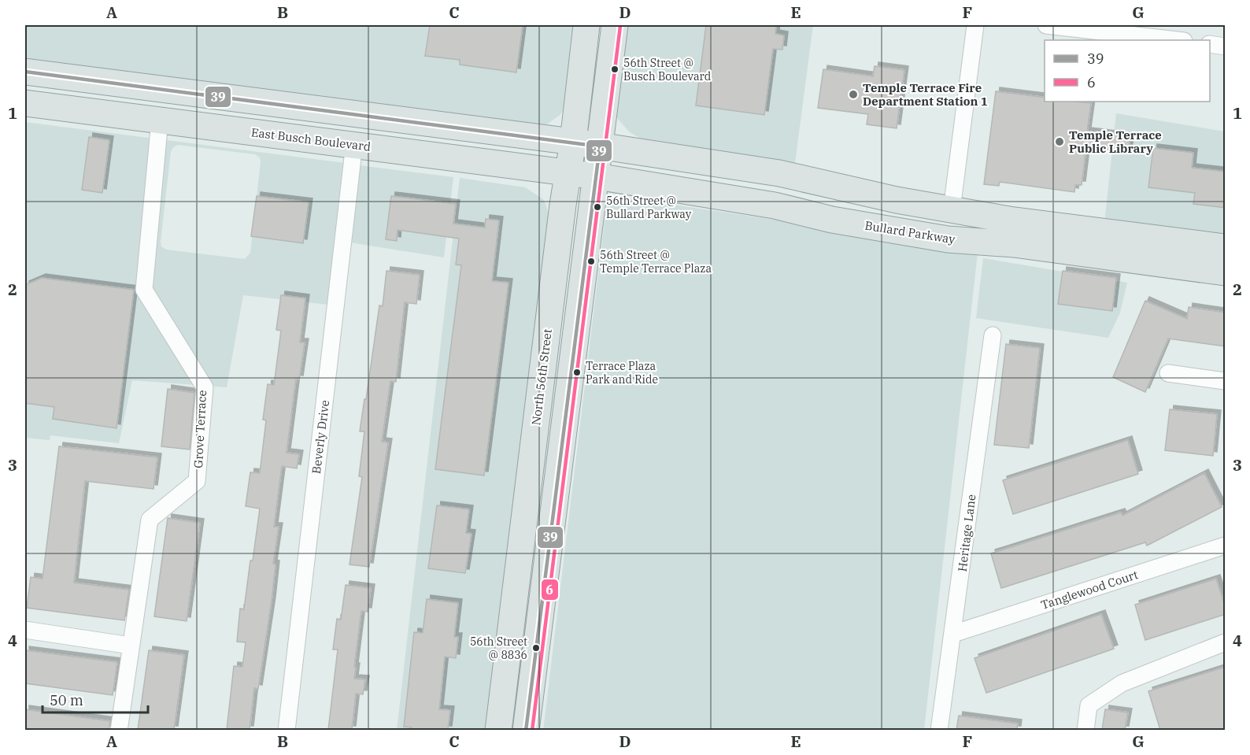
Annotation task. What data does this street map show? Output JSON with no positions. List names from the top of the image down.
{
  "streets": {
    "main road": ["East Busch Boulevard", "Bullard Parkway", "North 56th Street"],
    "street": [
      "Grove Terrace",
      "Beverly Drive",
      "Heritage Lane",
      "Tanglewood Court"
    ]
  },
  "crossings": [
    ["East Busch Boulevard", "Bullard Parkway"],
    ["East Busch Boulevard", "North 56th Street"],
    ["East Busch Boulevard", "Grove Terrace"],
    ["East Busch Boulevard", "Beverly Drive"],
    ["Heritage Lane", "Tanglewood Court"]
  ],
  "places": [
    "56th Street @ Busch Boulevard",
    "Temple Terrace Fire Department Station 1",
    "Temple Terrace Public Library",
    "56th Street @ Bullard Parkway",
    "56th Street @ Temple Terrace Plaza",
    "Terrace Plaza Park and Ride",
    "56th Street @ 8836"
  ],
  "lines": ["transit line 6", "transit line 39"],
  "legend": ["39", "6"],
  "scale_bar": "50 m",
  "grid": {
    "columns": [
      "A",
      "B",
      "C",
      "D",
      "E",
      "F",
      "G"
    ],
    "rows": [
      "1",
      "2",
      "3",
      "4"
    ]
  }
}
